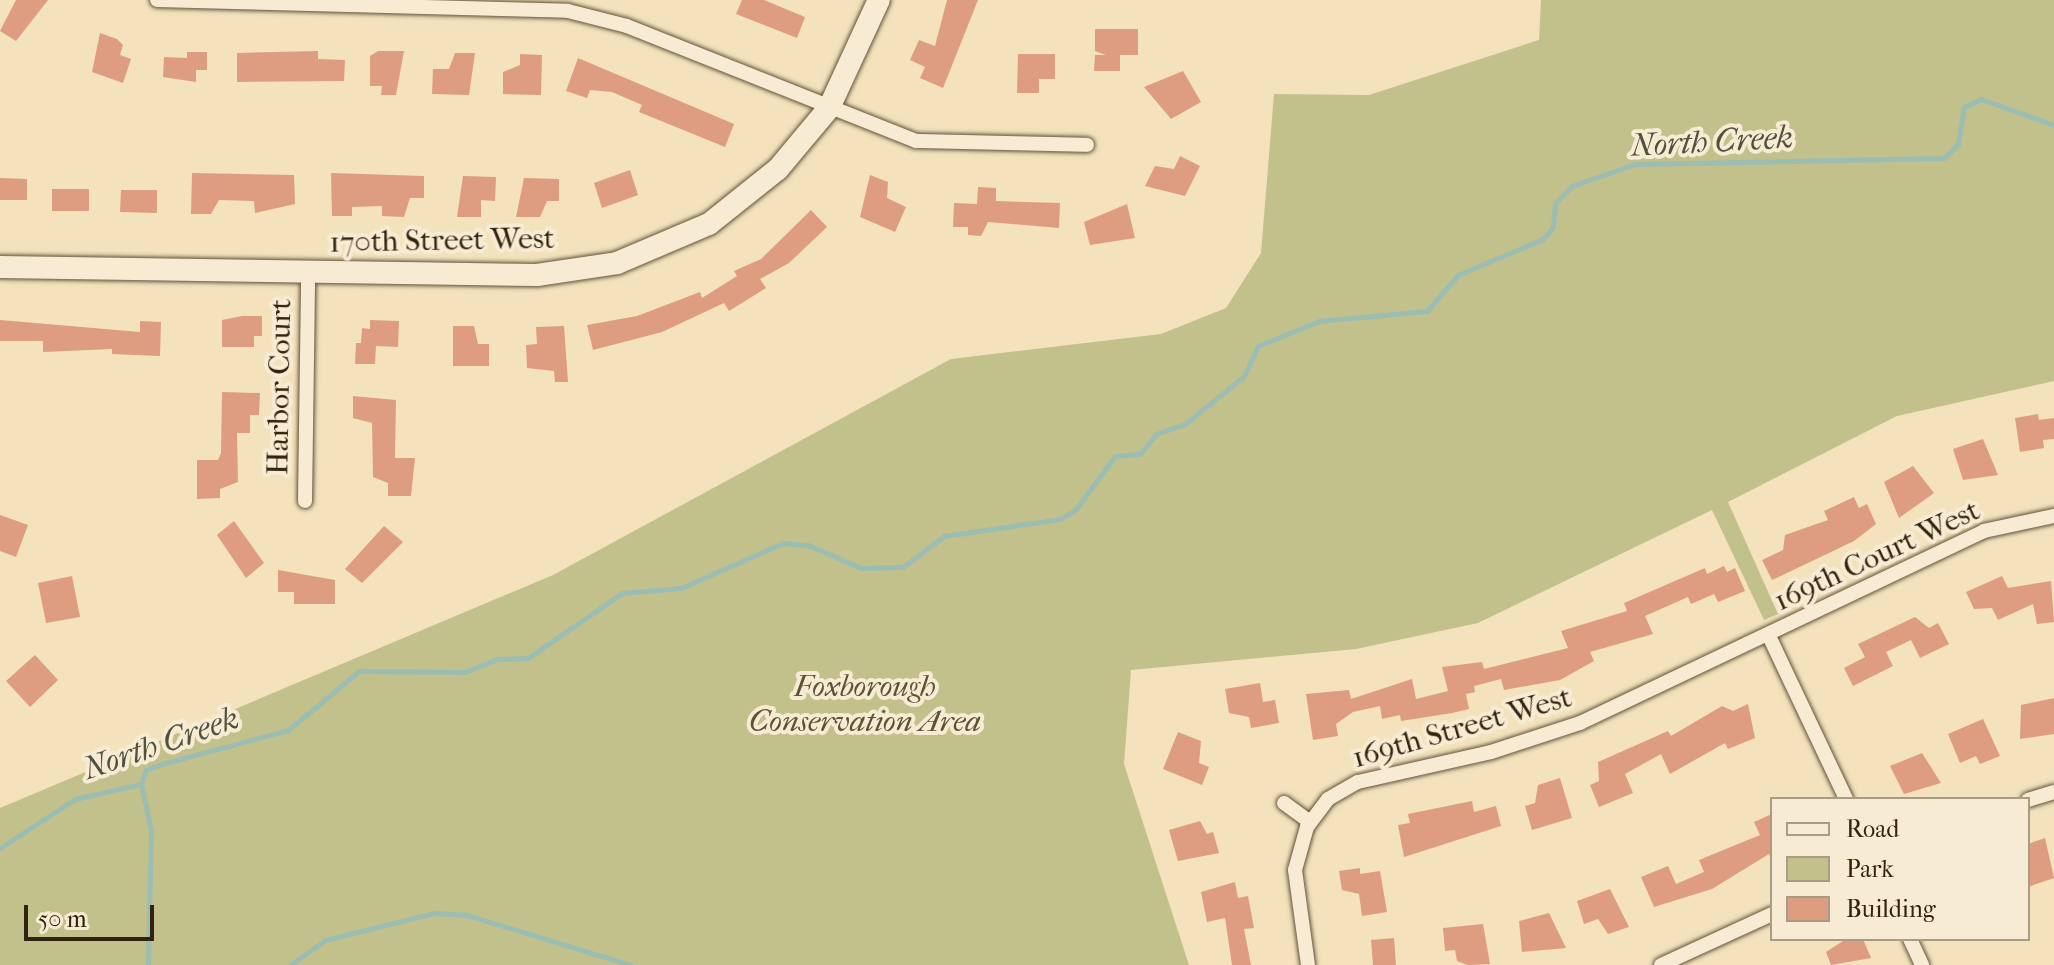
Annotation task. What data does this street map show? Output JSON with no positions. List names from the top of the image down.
{
  "streets": {
    "street": [
      "170th Street West",
      "Harbor Court",
      "169th Court West",
      "169th Street West"
    ]
  },
  "crossings": [
    ["170th Street West", "Harbor Court"],
    ["169th Court West", "169th Street West"]
  ],
  "water": ["North Creek"],
  "parks": ["Foxborough Conservation Area"],
  "legend": ["Road", "Park", "Building"],
  "scale_bar": "50 m"
}
